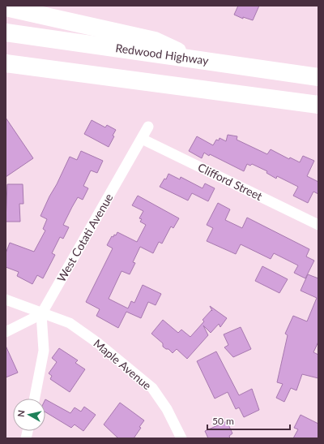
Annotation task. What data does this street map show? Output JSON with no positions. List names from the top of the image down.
{
  "streets": {
    "highway": ["Redwood Highway"],
    "street": ["Clifford Street", "West Cotati Avenue", "Maple Avenue"]
  },
  "crossings": [
    ["Clifford Street", "West Cotati Avenue"],
    ["West Cotati Avenue", "Maple Avenue"]
  ],
  "scale_bar": "50 m",
  "north": "left"
}
